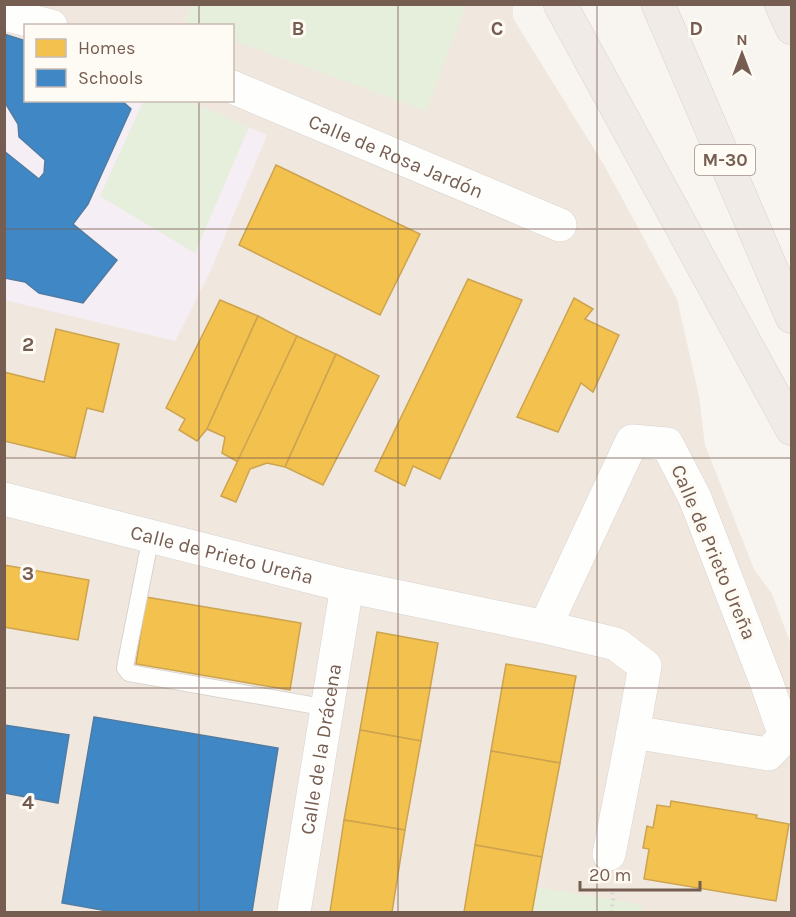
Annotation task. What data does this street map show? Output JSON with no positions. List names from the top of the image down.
{
  "streets": {
    "highway": ["M-30"],
    "street": ["Calle de Rosa Jardón", "Calle de Prieto Ureña", "Calle de la Drácena"]
  },
  "crossings": [
    ["Calle de Prieto Ureña", "Calle de la Drácena"]
  ],
  "legend": ["Homes", "Schools"],
  "scale_bar": "20 m",
  "north": "top",
  "grid": {
    "columns": ["B", "C", "D"],
    "rows": ["2", "3", "4"]
  }
}
